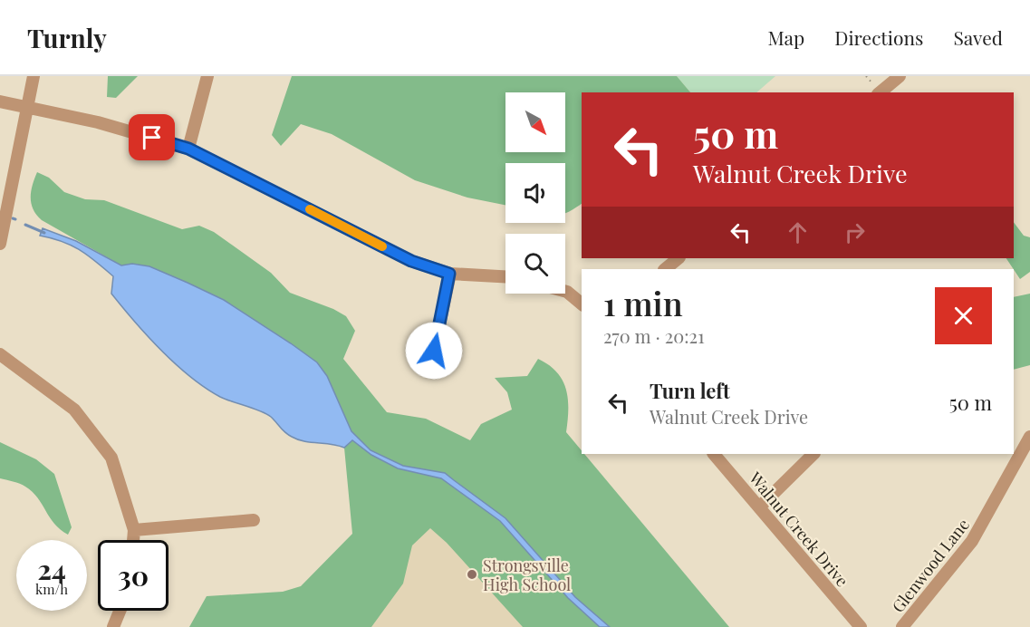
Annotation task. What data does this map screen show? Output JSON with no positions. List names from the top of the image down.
{
  "streets": {
    "street": ["Walnut Creek Drive", "Glenwood Lane"]
  },
  "places": ["Strongsville High School"],
  "north": "bottom right",
  "page": {
    "header": "Turnly",
    "nav": ["Map", "Directions", "Saved"],
    "turn": ["50 m", "Walnut Creek Drive"],
    "heading": ["1 min", "270 m · 20:21"],
    "list": [
      {
        "name": "Turn left",
        "note": "Walnut Creek Drive",
        "value": "50 m"
      }
    ],
    "speed": "24 km/h",
    "limit": "30"
  }
}
